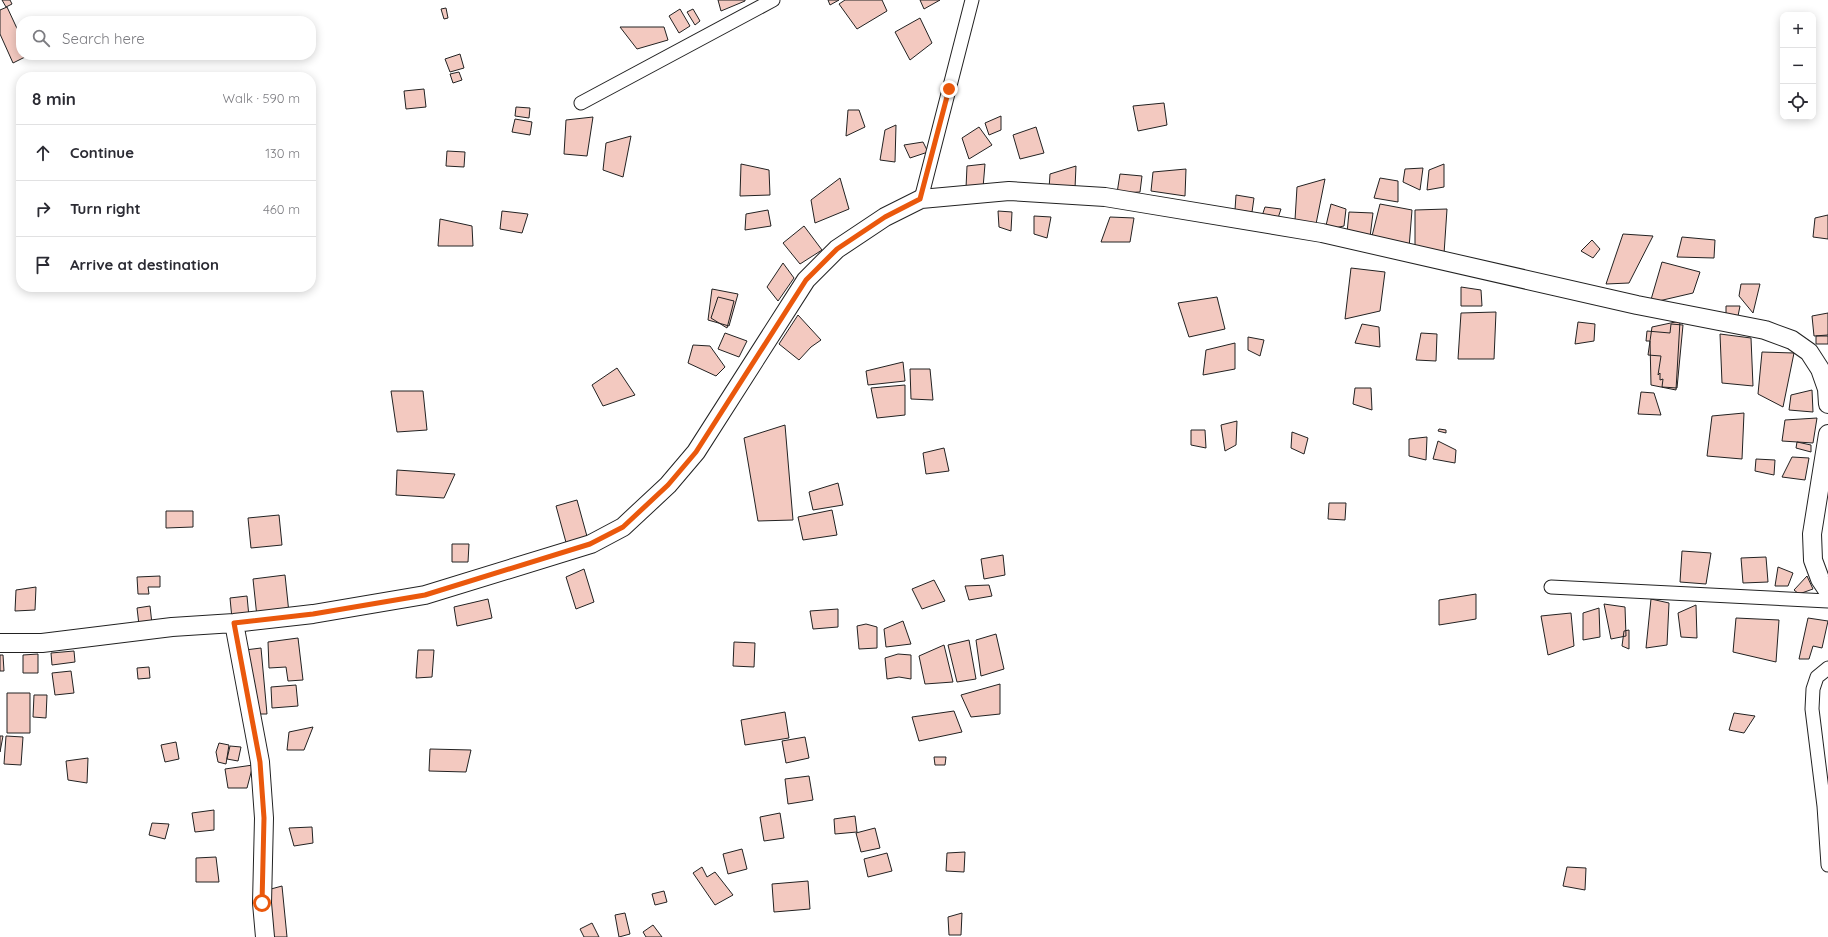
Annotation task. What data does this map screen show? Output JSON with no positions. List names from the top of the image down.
{
  "page": {
    "map_buttons": ["+", "−"],
    "search": "Search here",
    "heading": ["8 min", "Walk · 590 m"],
    "list": [
      ["Continue", "130 m"],
      ["Turn right", "460 m"],
      "Arrive at destination"
    ]
  }
}
